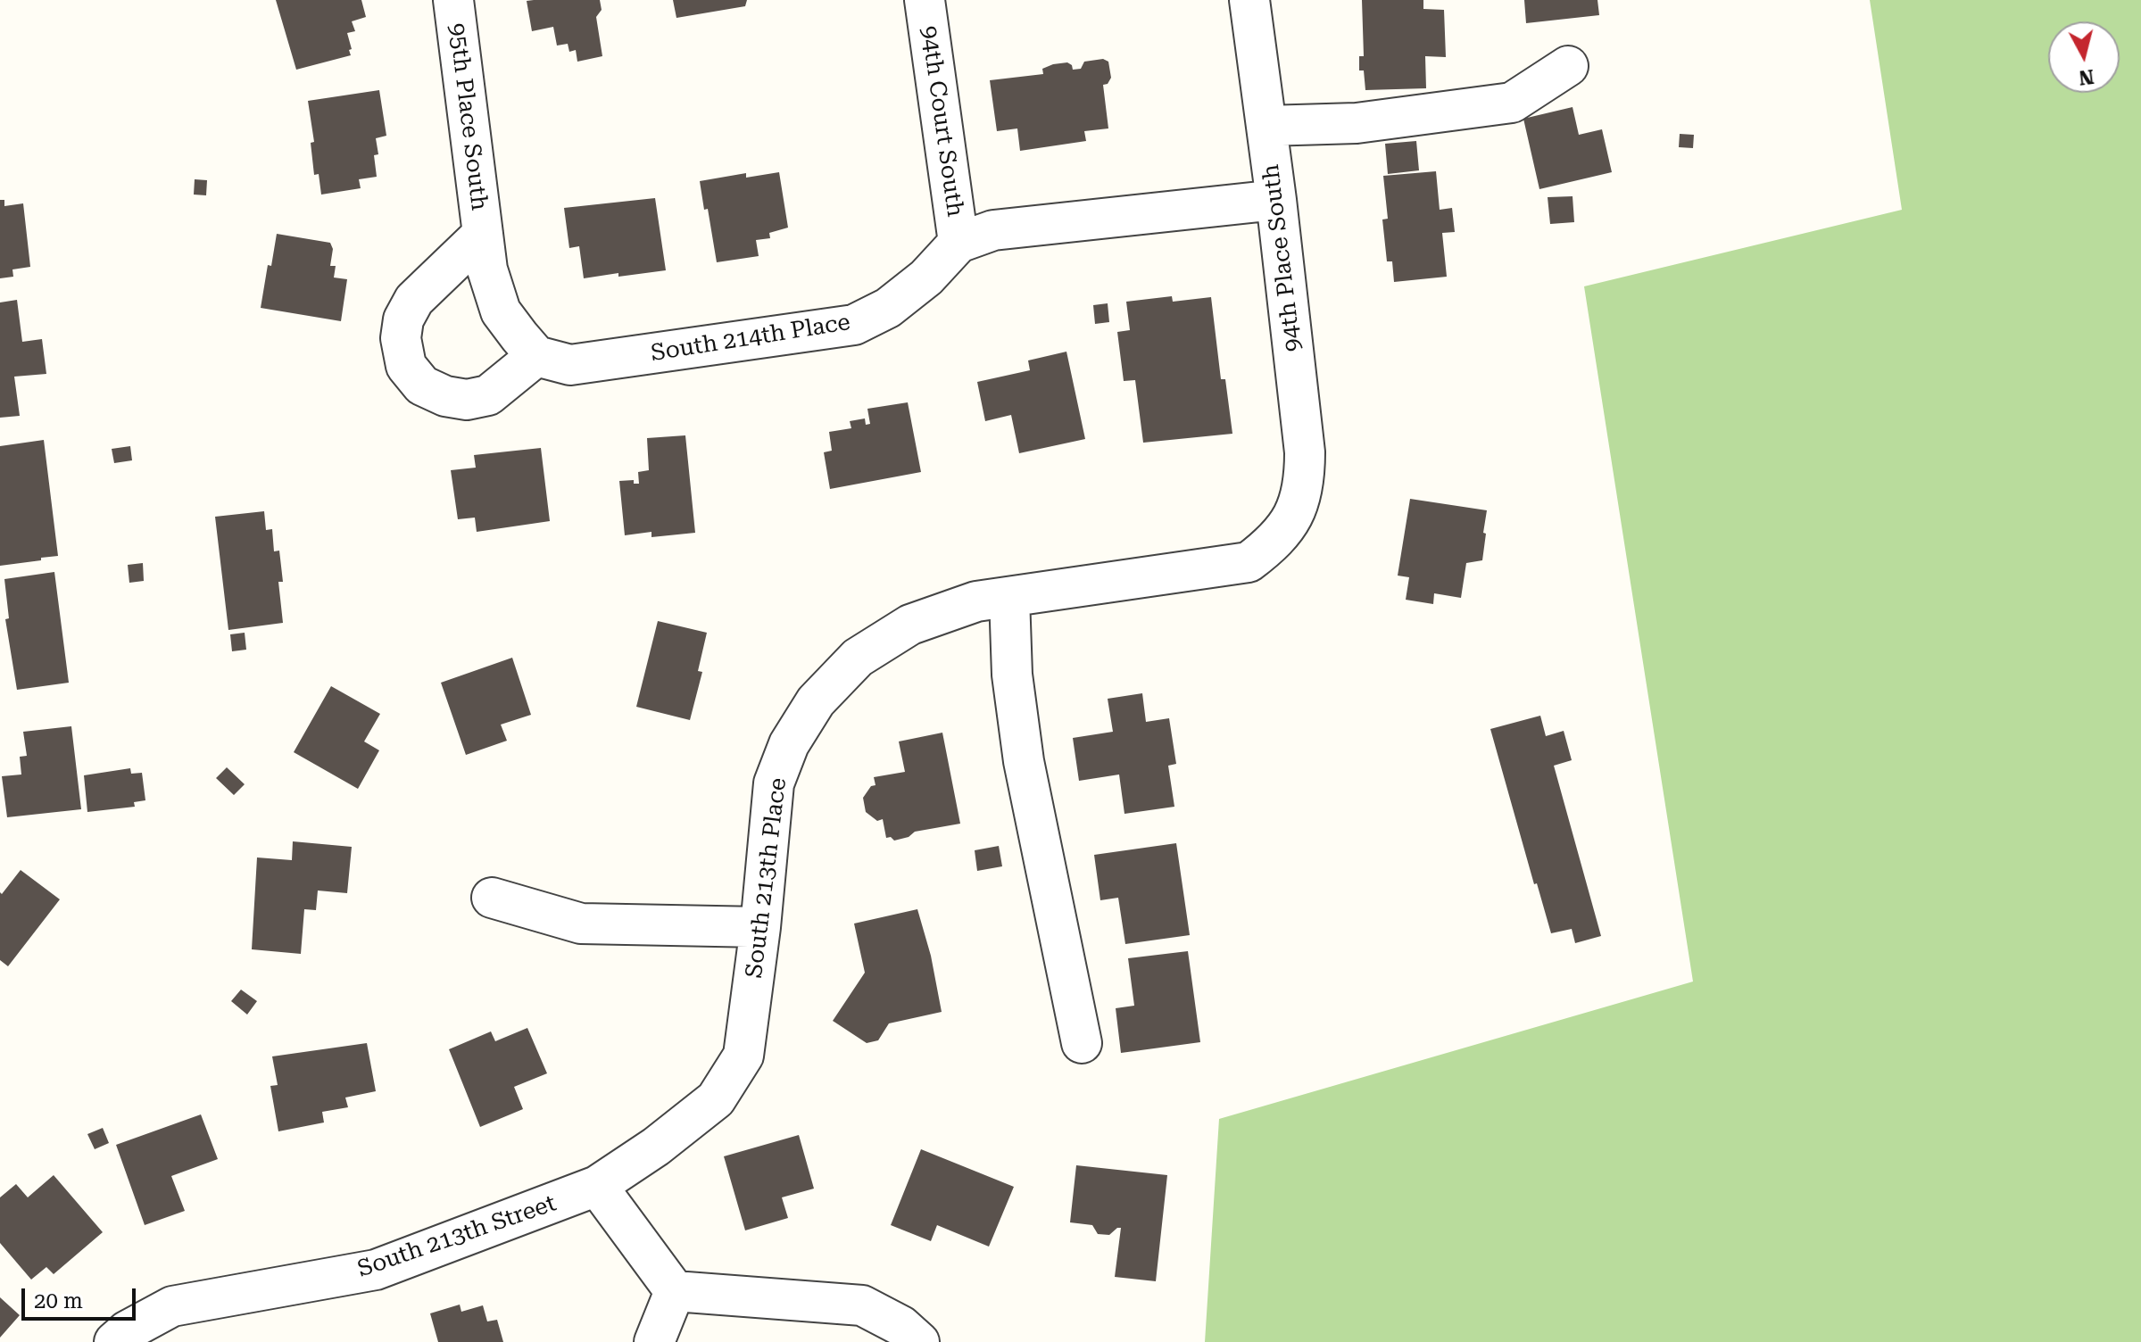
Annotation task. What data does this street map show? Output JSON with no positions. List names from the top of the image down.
{
  "streets": {
    "street": [
      "95th Place South",
      "94th Court South",
      "94th Place South",
      "South 214th Place",
      "South 213th Place",
      "South 213th Street"
    ]
  },
  "crossings": [
    ["95th Place South", "South 214th Place"],
    ["94th Court South", "South 214th Place"],
    ["94th Place South", "South 214th Place"],
    ["94th Place South", "South 213th Place"],
    ["South 213th Place", "South 213th Street"]
  ],
  "scale_bar": "20 m",
  "north": "bottom"
}
